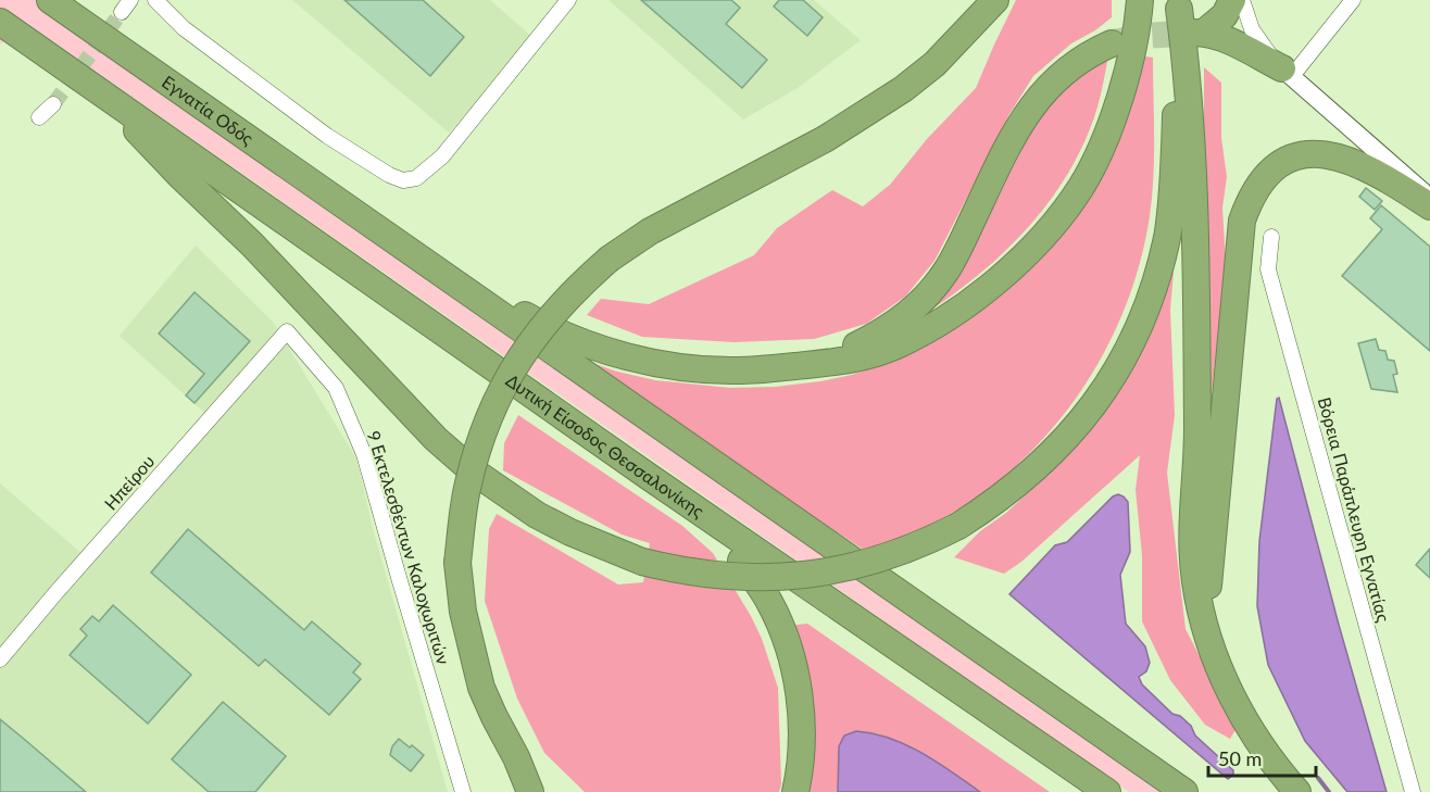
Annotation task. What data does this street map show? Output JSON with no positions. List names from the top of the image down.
{
  "streets": {
    "highway": ["Εγνατία Οδός", "Δυτική Είσοδος Θεσσαλονίκης"],
    "street": ["Ηπείρου", "Βόρεια Παράπλευρη Εγνατίας", "9 Εκτελεσθέντων Καλοχωριτών"]
  },
  "crossings": [
    ["Ηπείρου", "9 Εκτελεσθέντων Καλοχωριτών"]
  ],
  "scale_bar": "50 m"
}
